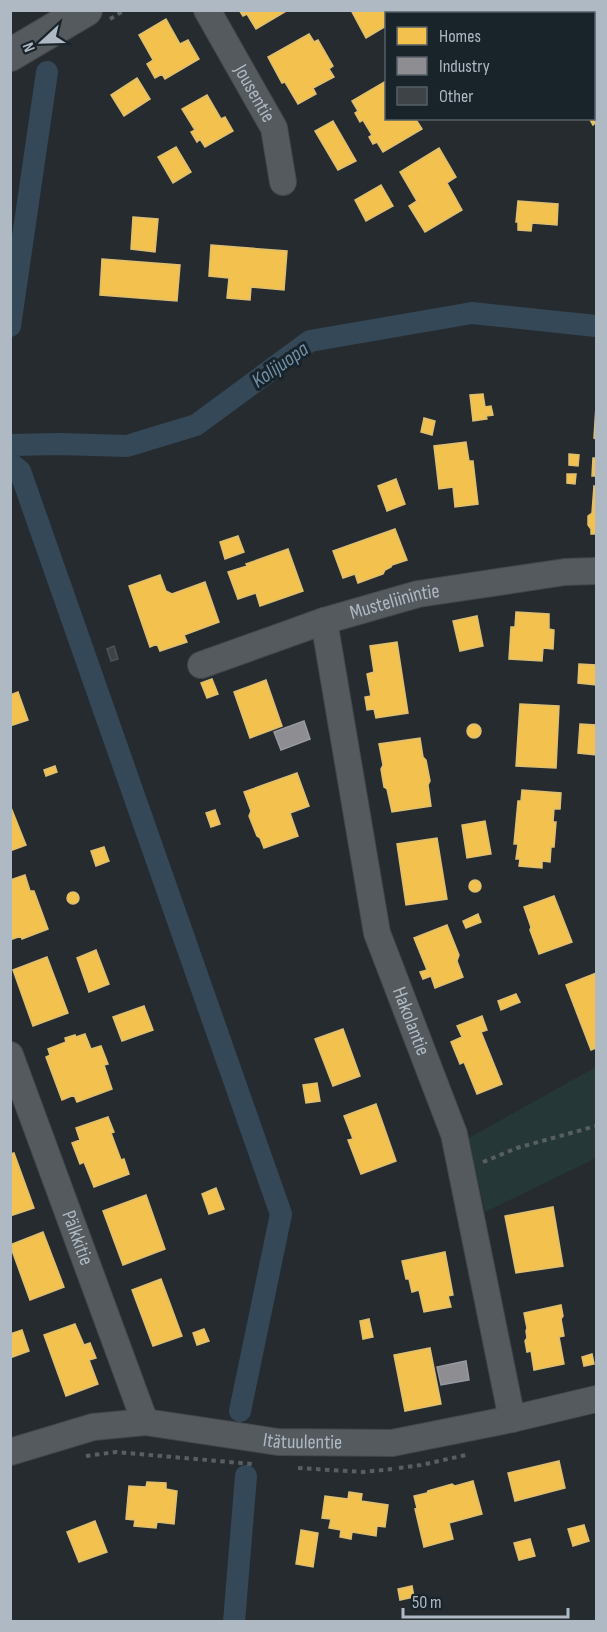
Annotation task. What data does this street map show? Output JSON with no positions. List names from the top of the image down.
{
  "streets": {
    "street": [
      "Jousentie",
      "Musteliinintie",
      "Hakolantie",
      "Pälkkitie",
      "Itätuulentie"
    ]
  },
  "crossings": [
    ["Musteliinintie", "Hakolantie"],
    ["Hakolantie", "Itätuulentie"],
    ["Pälkkitie", "Itätuulentie"]
  ],
  "water": ["Kolijuopa"],
  "legend": ["Homes", "Industry", "Other"],
  "scale_bar": "50 m",
  "north": "left"
}
